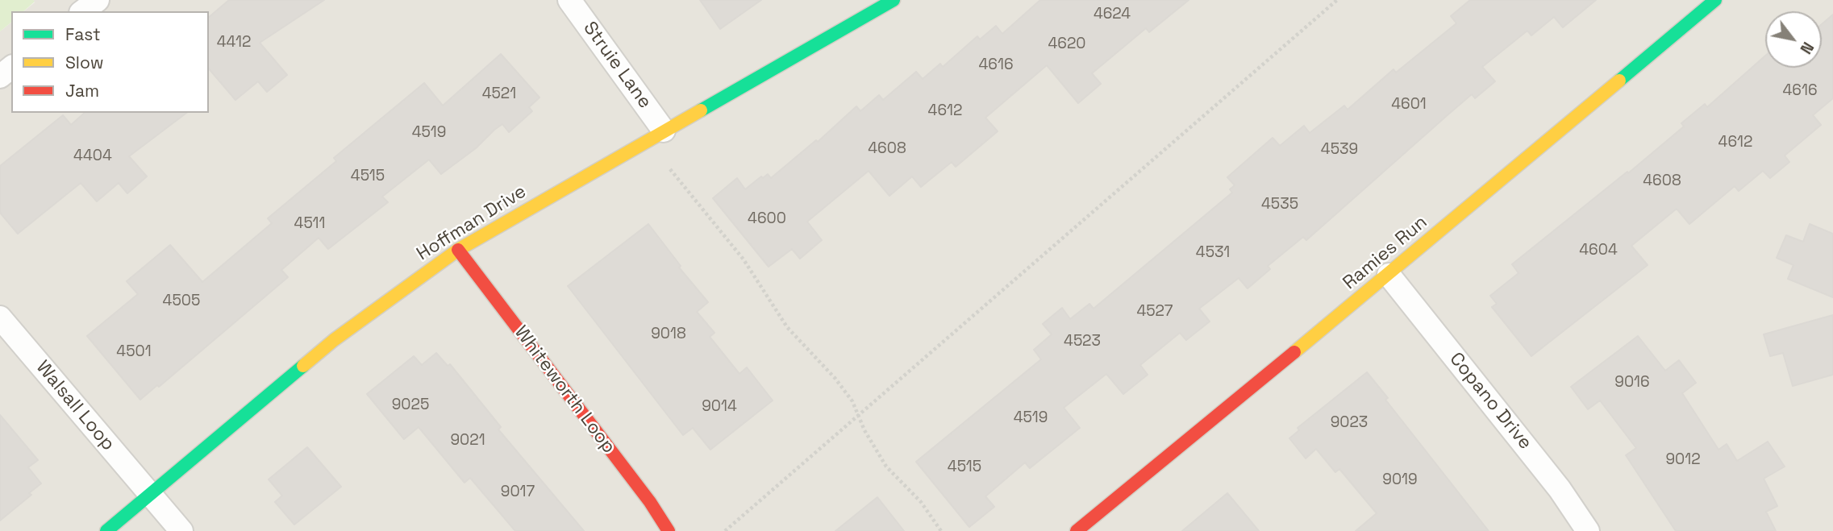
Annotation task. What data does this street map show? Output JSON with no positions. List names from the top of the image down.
{
  "streets": {
    "street": [
      "Struie Lane",
      "Hoffman Drive",
      "Ramies Run",
      "Whiteworth Loop",
      "Copano Drive",
      "Walsall Loop"
    ]
  },
  "crossings": [
    ["Struie Lane", "Hoffman Drive"],
    ["Hoffman Drive", "Whiteworth Loop"],
    ["Hoffman Drive", "Walsall Loop"],
    ["Ramies Run", "Copano Drive"]
  ],
  "house_numbers": [
    "4624",
    "4412",
    "4620",
    "4616",
    "4616",
    "4521",
    "4601",
    "4612",
    "4519",
    "4612",
    "4608",
    "4539",
    "4404",
    "4515",
    "4608",
    "4535",
    "4600",
    "4511",
    "4604",
    "4531",
    "4505",
    "4527",
    "9018",
    "4523",
    "4501",
    "9016",
    "9025",
    "9014",
    "4519",
    "9023",
    "9021",
    "9012",
    "4515",
    "9019",
    "9017"
  ],
  "legend": ["Fast", "Slow", "Jam"],
  "north": "bottom right"
}
